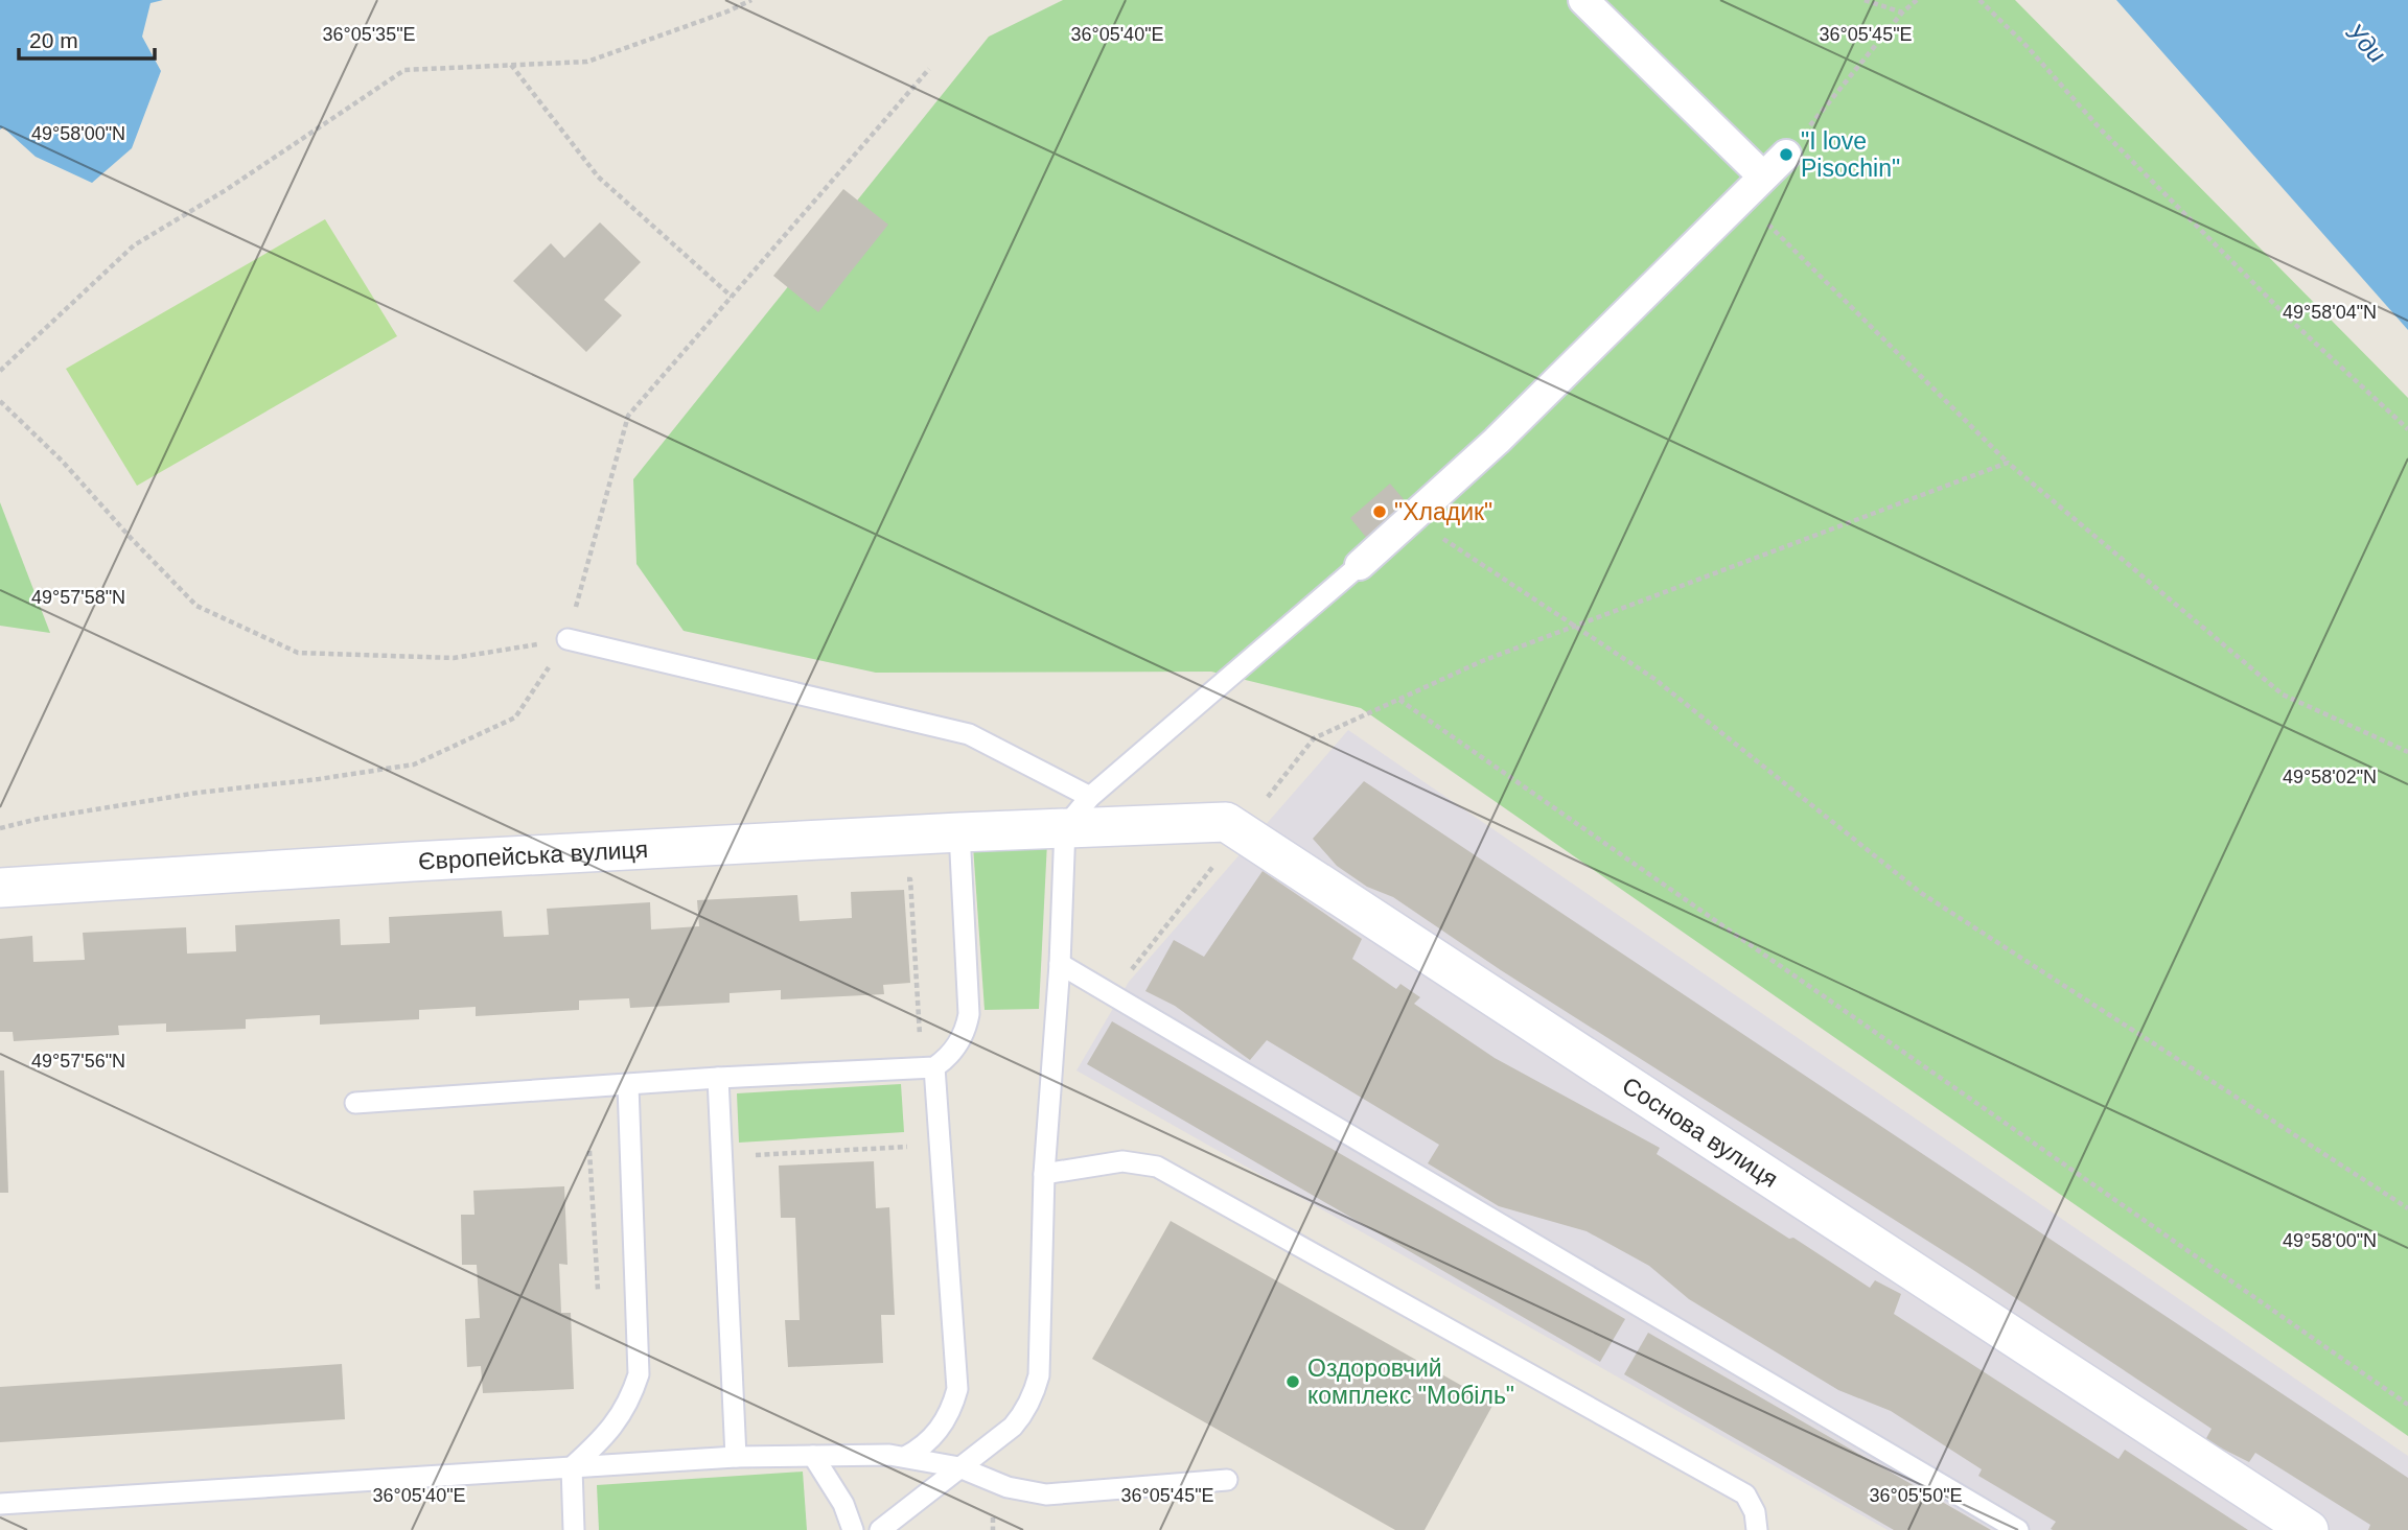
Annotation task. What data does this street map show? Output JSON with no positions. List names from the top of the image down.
{
  "streets": {
    "street": ["Європейська вулиця", "Соснова вулиця"]
  },
  "crossings": [
    ["Європейська вулиця", "Соснова вулиця"]
  ],
  "water": ["Уди"],
  "places": ["\"I love Pisochin\"", "\"Хладик\"", "Оздоровчий комплекс \"Мобіль\""],
  "scale_bar": "20 m",
  "coordinates": [
    "36°05'35\"E",
    "36°05'40\"E",
    "36°05'45\"E",
    "49°58'00\"N",
    "49°58'04\"N",
    "49°57'58\"N",
    "49°58'02\"N",
    "49°57'56\"N",
    "36°05'50\"E"
  ]
}
